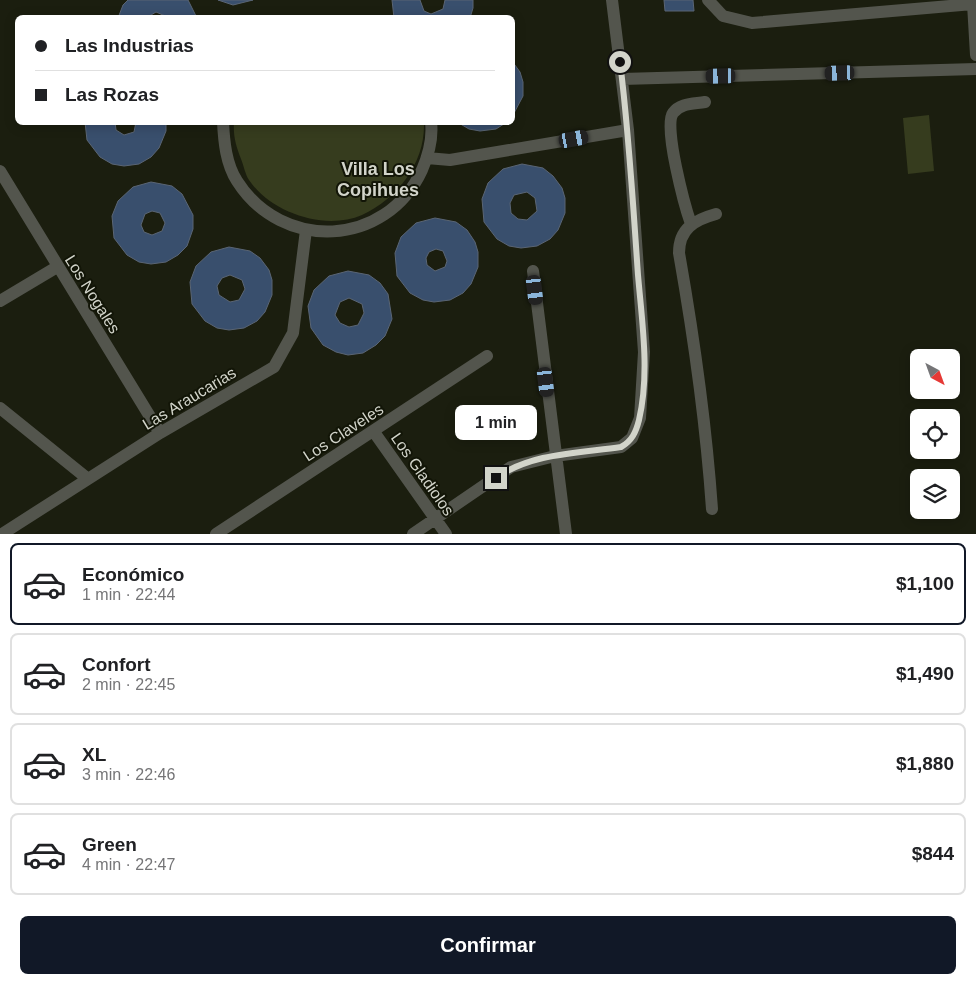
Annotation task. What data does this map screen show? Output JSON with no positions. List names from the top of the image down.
{
  "streets": {
    "street": [
      "Los Nogales",
      "Las Araucarias",
      "Los Claveles",
      "Los Gladiolos"
    ]
  },
  "crossings": [
    ["Los Nogales", "Las Araucarias"],
    ["Los Claveles", "Los Gladiolos"]
  ],
  "districts": ["Villa Los Copihues"],
  "north": "bottom right",
  "page": {
    "banner": ["Las Industrias", "Las Rozas"],
    "bubble": "1 min",
    "list": [
      {
        "name": "Económico",
        "note": "1 min · 22:44",
        "value": "$1,100"
      },
      {
        "name": "Confort",
        "note": "2 min · 22:45",
        "value": "$1,490"
      },
      {
        "name": "XL",
        "note": "3 min · 22:46",
        "value": "$1,880"
      },
      {
        "name": "Green",
        "note": "4 min · 22:47",
        "value": "$844"
      }
    ],
    "buttons": "Confirmar"
  }
}
